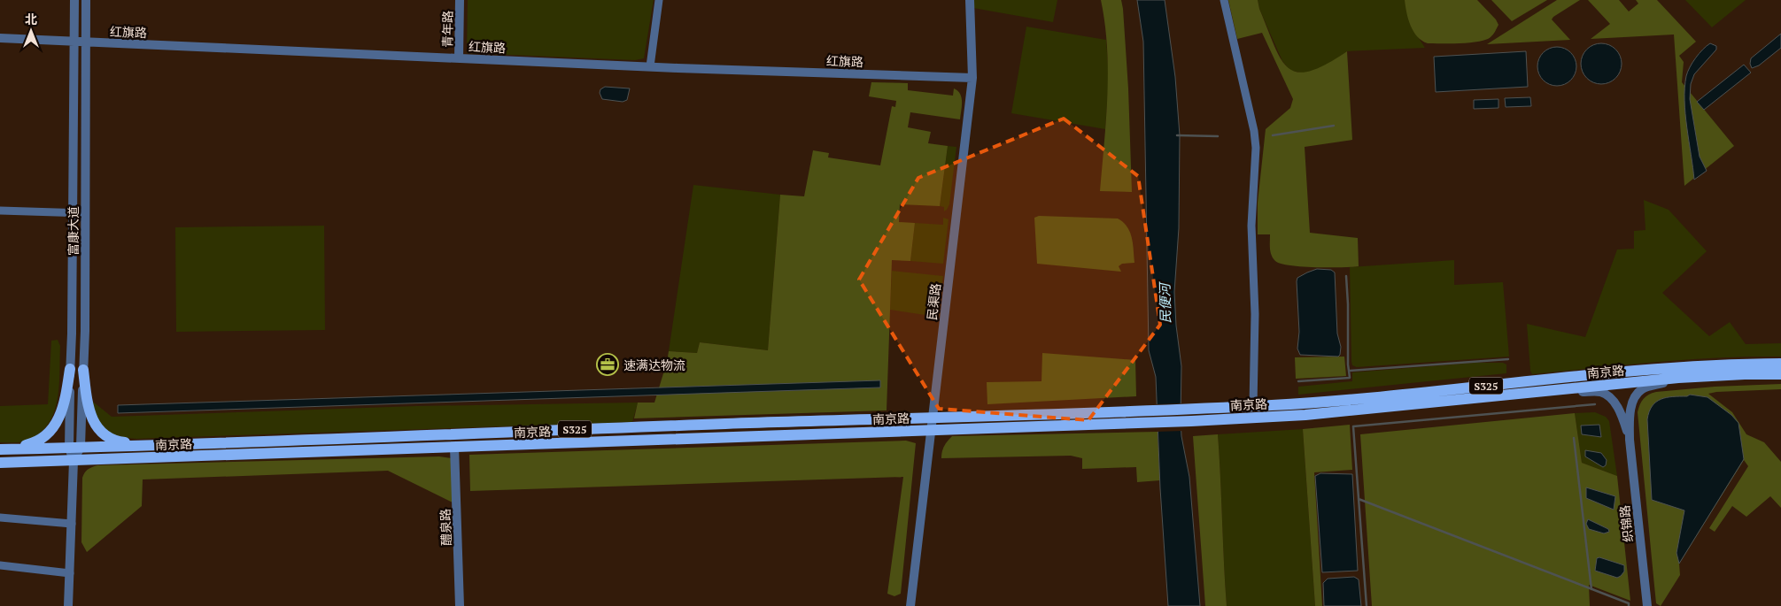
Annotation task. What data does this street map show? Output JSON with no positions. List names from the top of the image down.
{
  "streets": {
    "main road": ["南京路", "S325"],
    "street": [
      "青年路",
      "红旗路",
      "富康大道",
      "民渠路",
      "织锦路",
      "醴泉路"
    ]
  },
  "crossings": [
    ["青年路", "红旗路"],
    ["红旗路", "富康大道"],
    ["红旗路", "民渠路"],
    ["富康大道", "南京路"],
    ["民渠路", "南京路"],
    ["南京路", "醴泉路"]
  ],
  "water": ["民便河"],
  "places": {
    "office": ["速满达物流"]
  },
  "north": "top"
}
